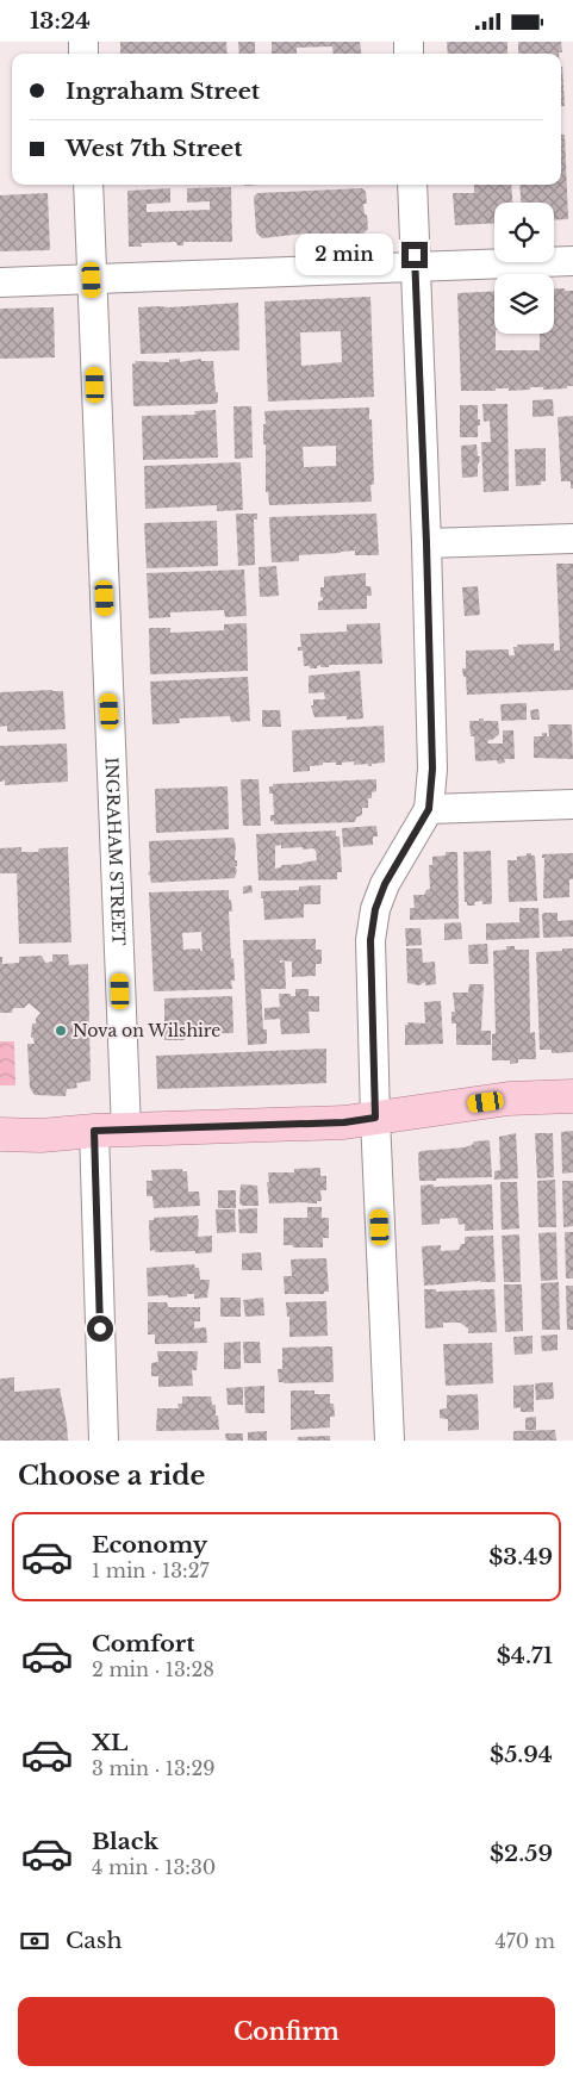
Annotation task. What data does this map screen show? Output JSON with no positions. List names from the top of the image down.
{
  "streets": {
    "street": ["INGRAHAM STREET"]
  },
  "places": ["Nova on Wilshire"],
  "page": {
    "status": "13:24",
    "banner": ["Ingraham Street", "West 7th Street"],
    "bubble": "2 min",
    "heading": "Choose a ride",
    "list": [
      {
        "name": "Economy",
        "note": "1 min · 13:27",
        "value": "$3.49"
      },
      {
        "name": "Comfort",
        "note": "2 min · 13:28",
        "value": "$4.71"
      },
      {
        "name": "XL",
        "note": "3 min · 13:29",
        "value": "$5.94"
      },
      {
        "name": "Black",
        "note": "4 min · 13:30",
        "value": "$2.59"
      }
    ],
    "pay": ["Cash", "470 m"],
    "buttons": "Confirm"
  }
}
